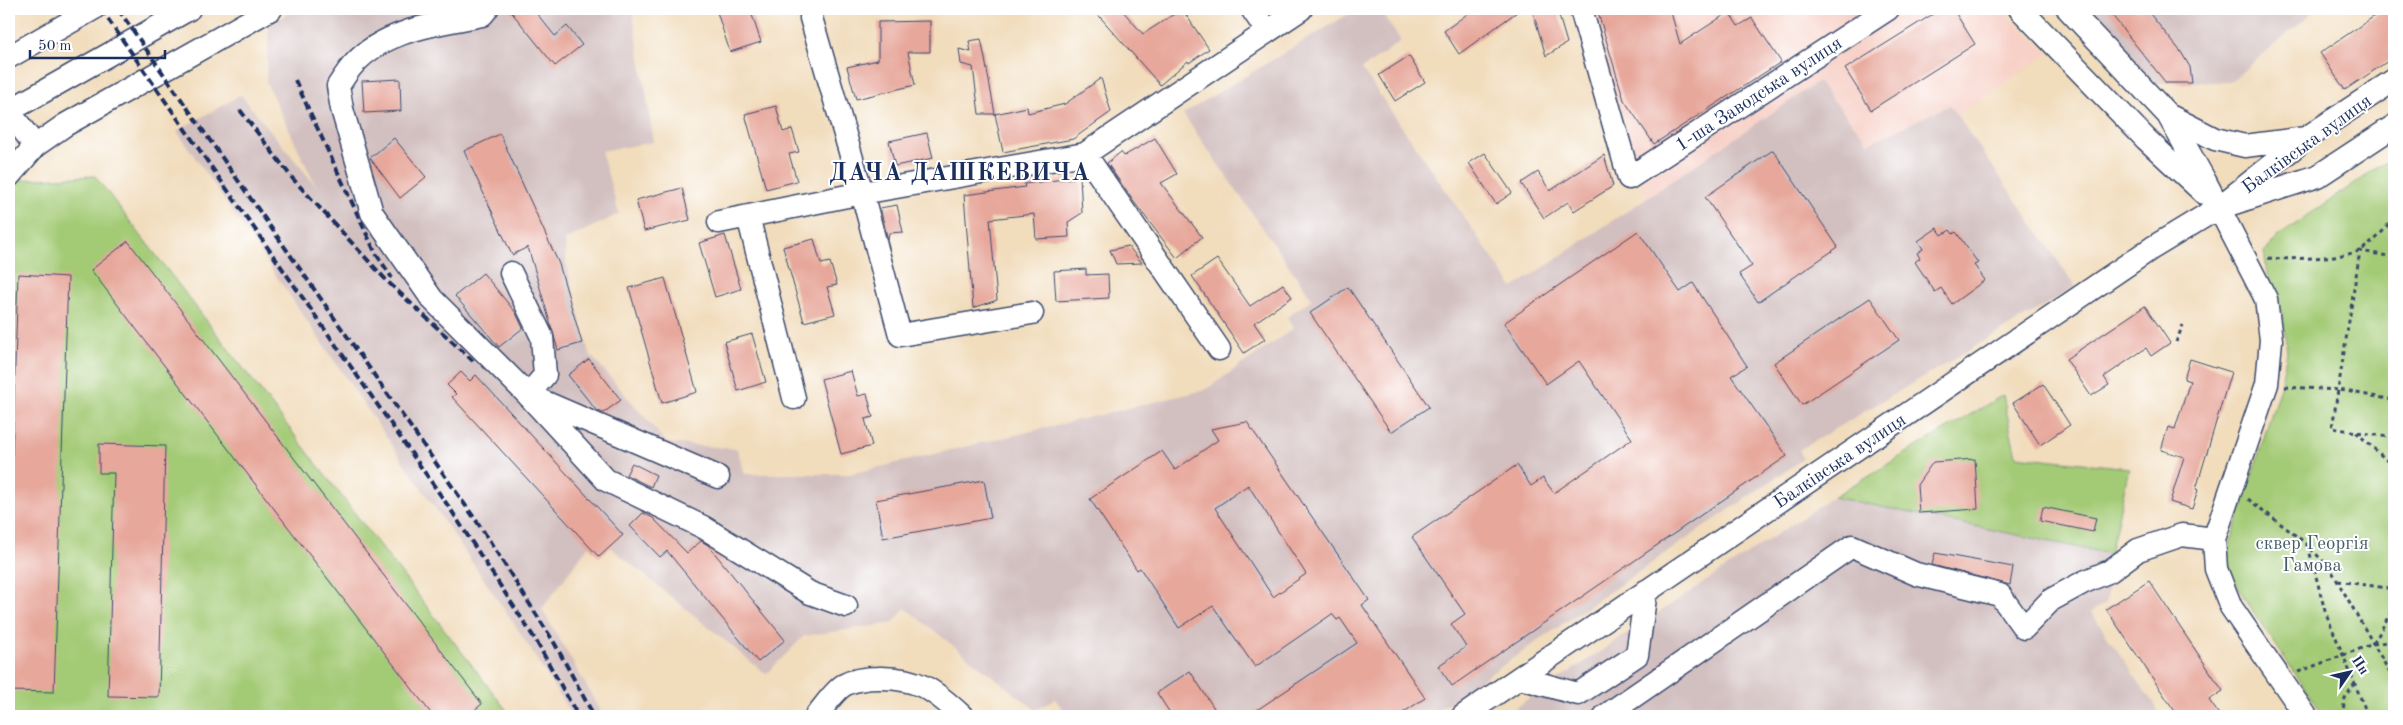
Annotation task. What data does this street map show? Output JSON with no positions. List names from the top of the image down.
{
  "streets": {
    "street": ["1-ша Заводська вулиця", "Балківська вулиця"]
  },
  "districts": ["ДАЧА ДАШКЕВИЧА"],
  "parks": ["сквер Георгія Гамова"],
  "scale_bar": "50 m",
  "north": "top right"
}
